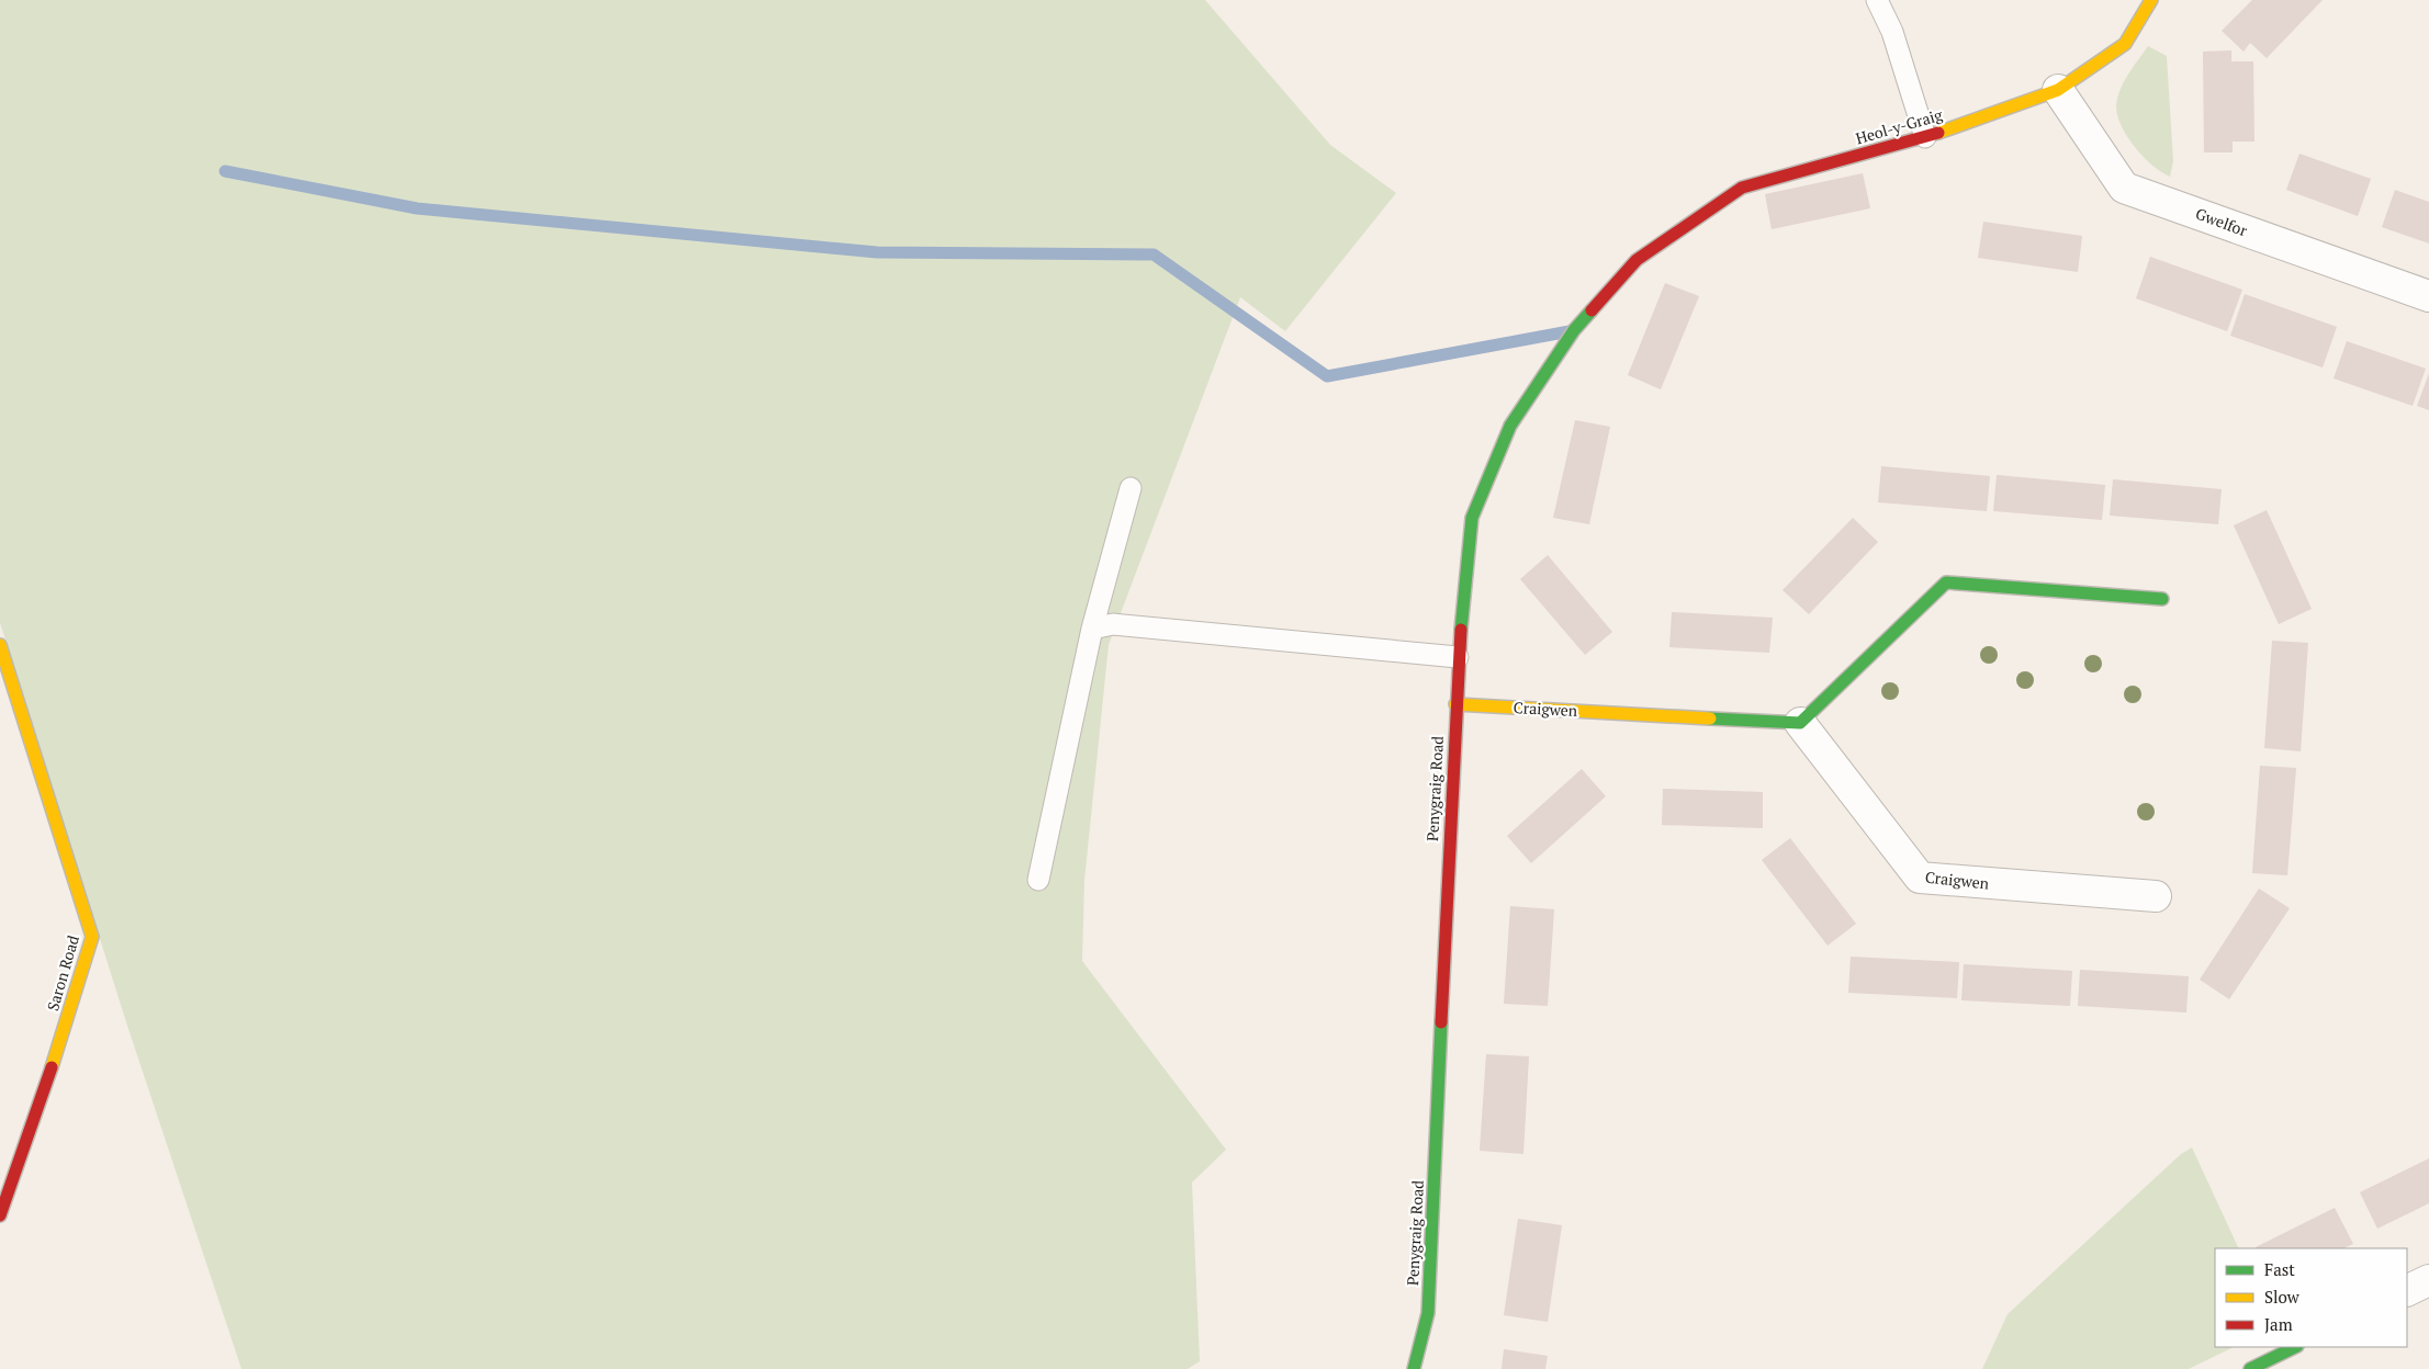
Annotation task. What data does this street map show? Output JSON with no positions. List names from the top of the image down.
{
  "streets": {
    "street": [
      "Heol-y-Graig",
      "Gwelfor",
      "Craigwen",
      "Penygraig Road",
      "Saron Road"
    ]
  },
  "crossings": [
    ["Heol-y-Graig", "Gwelfor"],
    ["Heol-y-Graig", "Penygraig Road"],
    ["Craigwen", "Penygraig Road"]
  ],
  "legend": ["Fast", "Slow", "Jam"]
}
